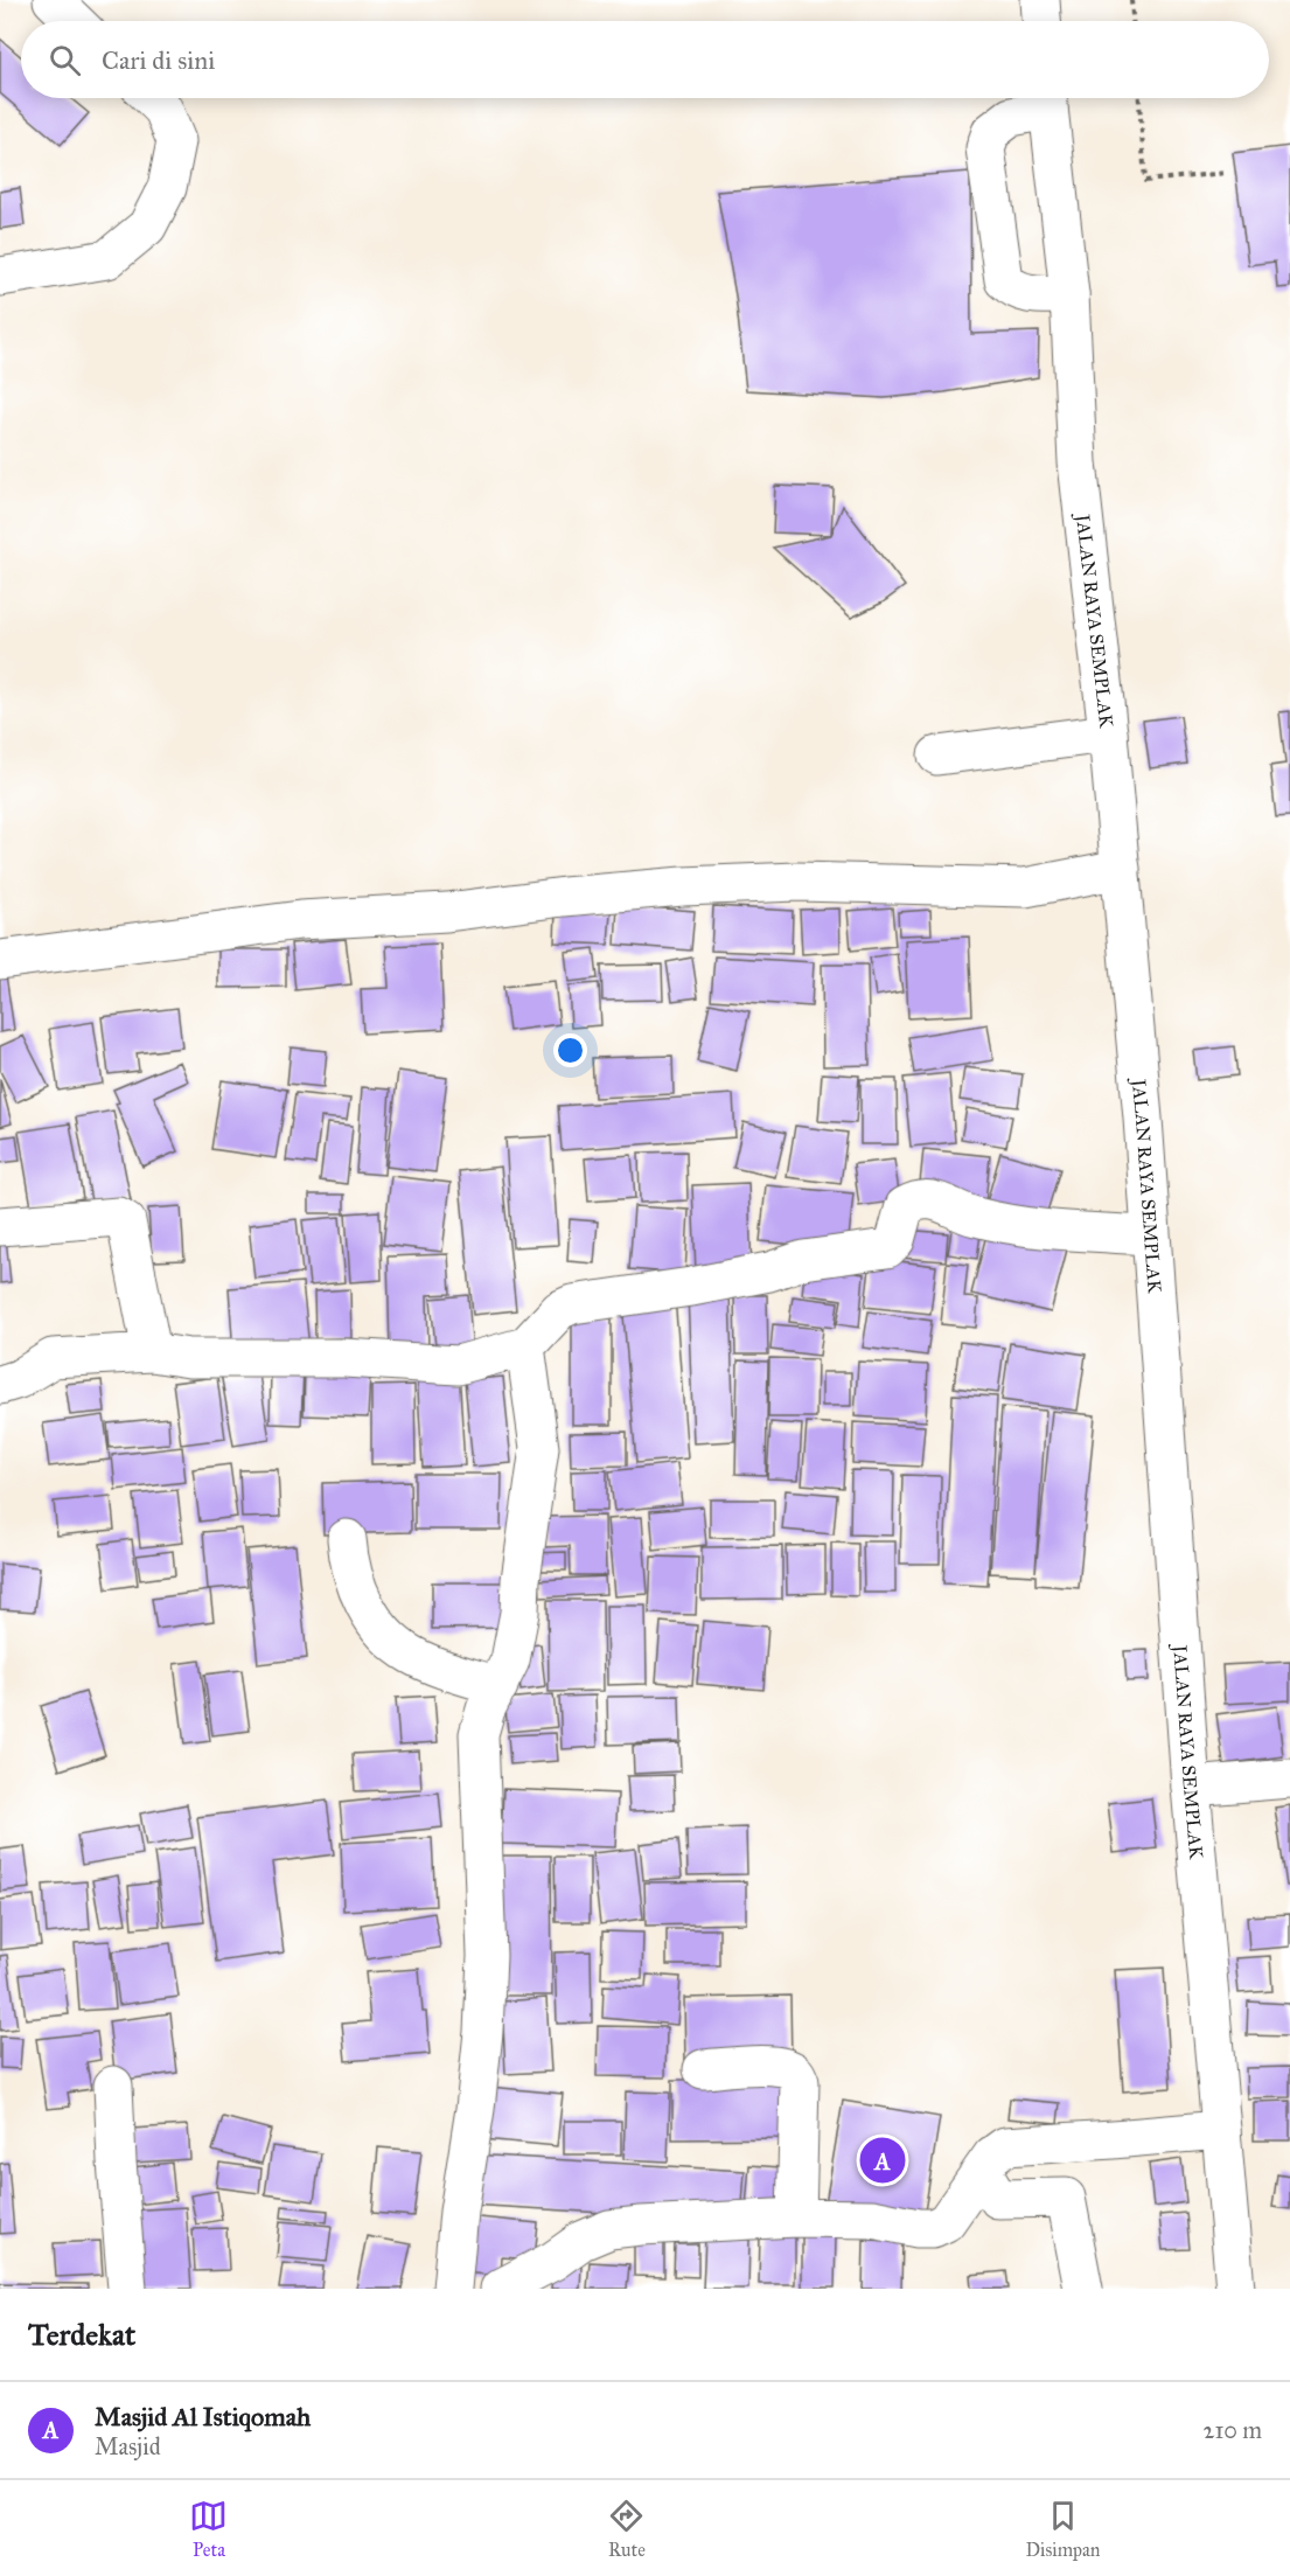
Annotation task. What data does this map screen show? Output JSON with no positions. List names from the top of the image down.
{
  "streets": {
    "street": ["JALAN RAYA SEMPLAK"]
  },
  "page": {
    "search": "Cari di sini",
    "pins": "A",
    "heading": "Terdekat",
    "list": [
      {
        "mark": "A",
        "name": "Masjid Al Istiqomah",
        "note": "Masjid",
        "value": "210 m"
      }
    ],
    "nav": ["Peta", "Rute", "Disimpan"]
  }
}
